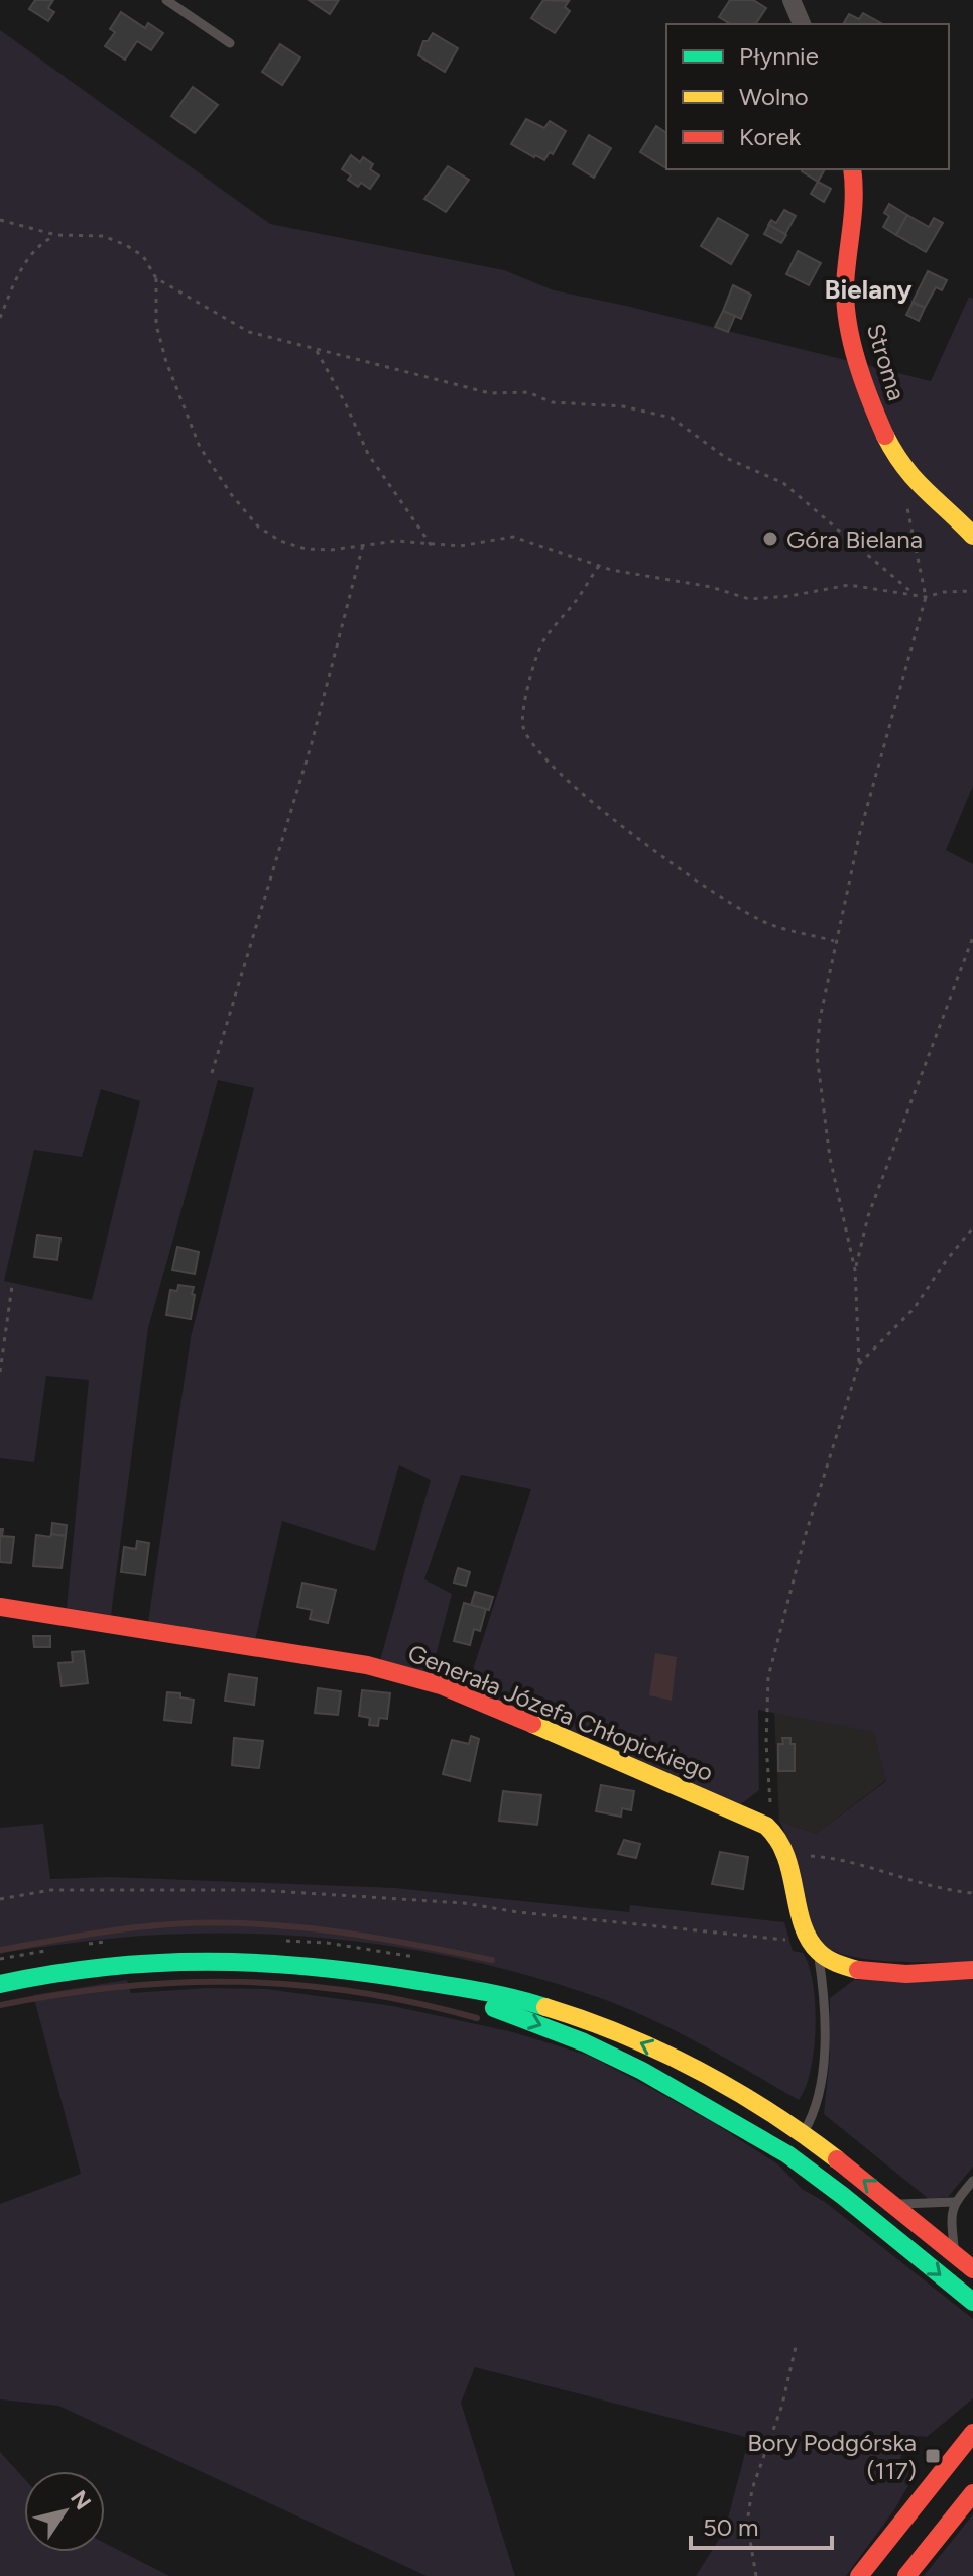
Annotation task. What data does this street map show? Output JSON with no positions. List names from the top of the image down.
{
  "streets": {
    "main road": ["Stroma", "Generała Józefa Chłopickiego"]
  },
  "districts": ["Bielany"],
  "places": {
    "other": ["Góra Bielana"],
    "transit": ["Bory Podgórska (117)"]
  },
  "legend": ["Płynnie", "Wolno", "Korek"],
  "scale_bar": "50 m",
  "north": "top right"
}
